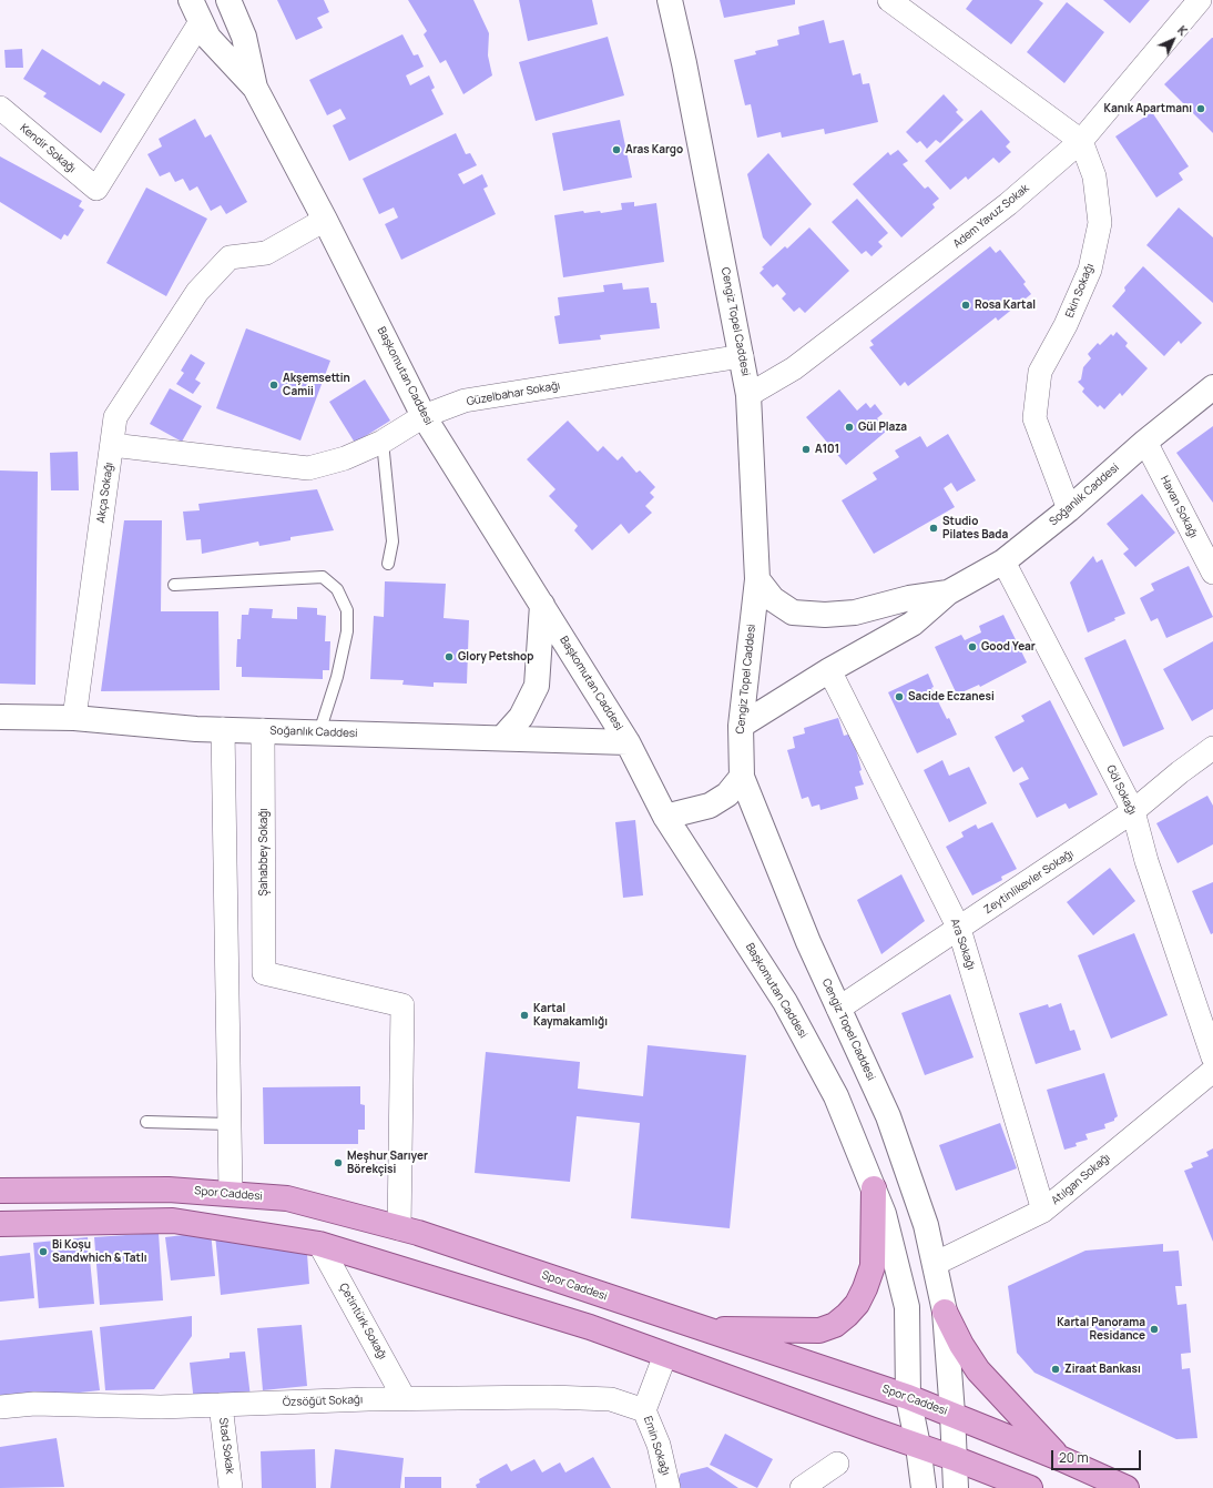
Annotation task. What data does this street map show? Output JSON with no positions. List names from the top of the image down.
{
  "streets": {
    "main road": ["Spor Caddesi"],
    "street": [
      "Kendir Sokağı",
      "Adem Yavuz Sokak",
      "Ekin Sokağı",
      "Cengiz Topel Caddesi",
      "Başkomutan Caddesi",
      "Güzelbahar Sokağı",
      "Akça Sokağı",
      "Soğanlık Caddesi",
      "Havan Sokağı",
      "Göl Sokağı",
      "Şahabbey Sokağı",
      "Zeytinlikevler Sokağı",
      "Ara Sokağı",
      "Atılgan Sokağı",
      "Çetintürk Sokağı",
      "Özsöğüt Sokağı",
      "Stad Sokak",
      "Emin Sokağı"
    ]
  },
  "crossings": [
    ["Kendir Sokağı", "Başkomutan Caddesi"],
    ["Adem Yavuz Sokak", "Ekin Sokağı"],
    ["Adem Yavuz Sokak", "Cengiz Topel Caddesi"],
    ["Ekin Sokağı", "Soğanlık Caddesi"],
    ["Cengiz Topel Caddesi", "Güzelbahar Sokağı"],
    ["Cengiz Topel Caddesi", "Soğanlık Caddesi"],
    ["Cengiz Topel Caddesi", "Zeytinlikevler Sokağı"],
    ["Cengiz Topel Caddesi", "Atılgan Sokağı"],
    ["Cengiz Topel Caddesi", "Spor Caddesi"],
    ["Başkomutan Caddesi", "Güzelbahar Sokağı"],
    ["Başkomutan Caddesi", "Akça Sokağı"],
    ["Başkomutan Caddesi", "Soğanlık Caddesi"],
    ["Başkomutan Caddesi", "Spor Caddesi"],
    ["Güzelbahar Sokağı", "Akça Sokağı"],
    ["Akça Sokağı", "Soğanlık Caddesi"],
    ["Soğanlık Caddesi", "Havan Sokağı"],
    ["Soğanlık Caddesi", "Göl Sokağı"],
    ["Soğanlık Caddesi", "Şahabbey Sokağı"],
    ["Soğanlık Caddesi", "Ara Sokağı"],
    ["Göl Sokağı", "Zeytinlikevler Sokağı"],
    ["Şahabbey Sokağı", "Spor Caddesi"],
    ["Zeytinlikevler Sokağı", "Ara Sokağı"],
    ["Ara Sokağı", "Atılgan Sokağı"],
    ["Çetintürk Sokağı", "Özsöğüt Sokağı"],
    ["Özsöğüt Sokağı", "Stad Sokak"],
    ["Özsöğüt Sokağı", "Emin Sokağı"]
  ],
  "places": [
    "Kanık Apartmanı",
    "Aras Kargo",
    "Rosa Kartal",
    "Akşemsettin Camii",
    "Gül Plaza",
    "A101",
    "Studio Pilates Bada",
    "Good Year",
    "Glory Petshop",
    "Sacide Eczanesi",
    "Kartal Kaymakamlığı",
    "Meşhur Sarıyer Börekçisi",
    "Bi Koşu Sandwhich & Tatlı",
    "Kartal Panorama Residance",
    "Ziraat Bankası"
  ],
  "scale_bar": "20 m",
  "north": "top right"
}
